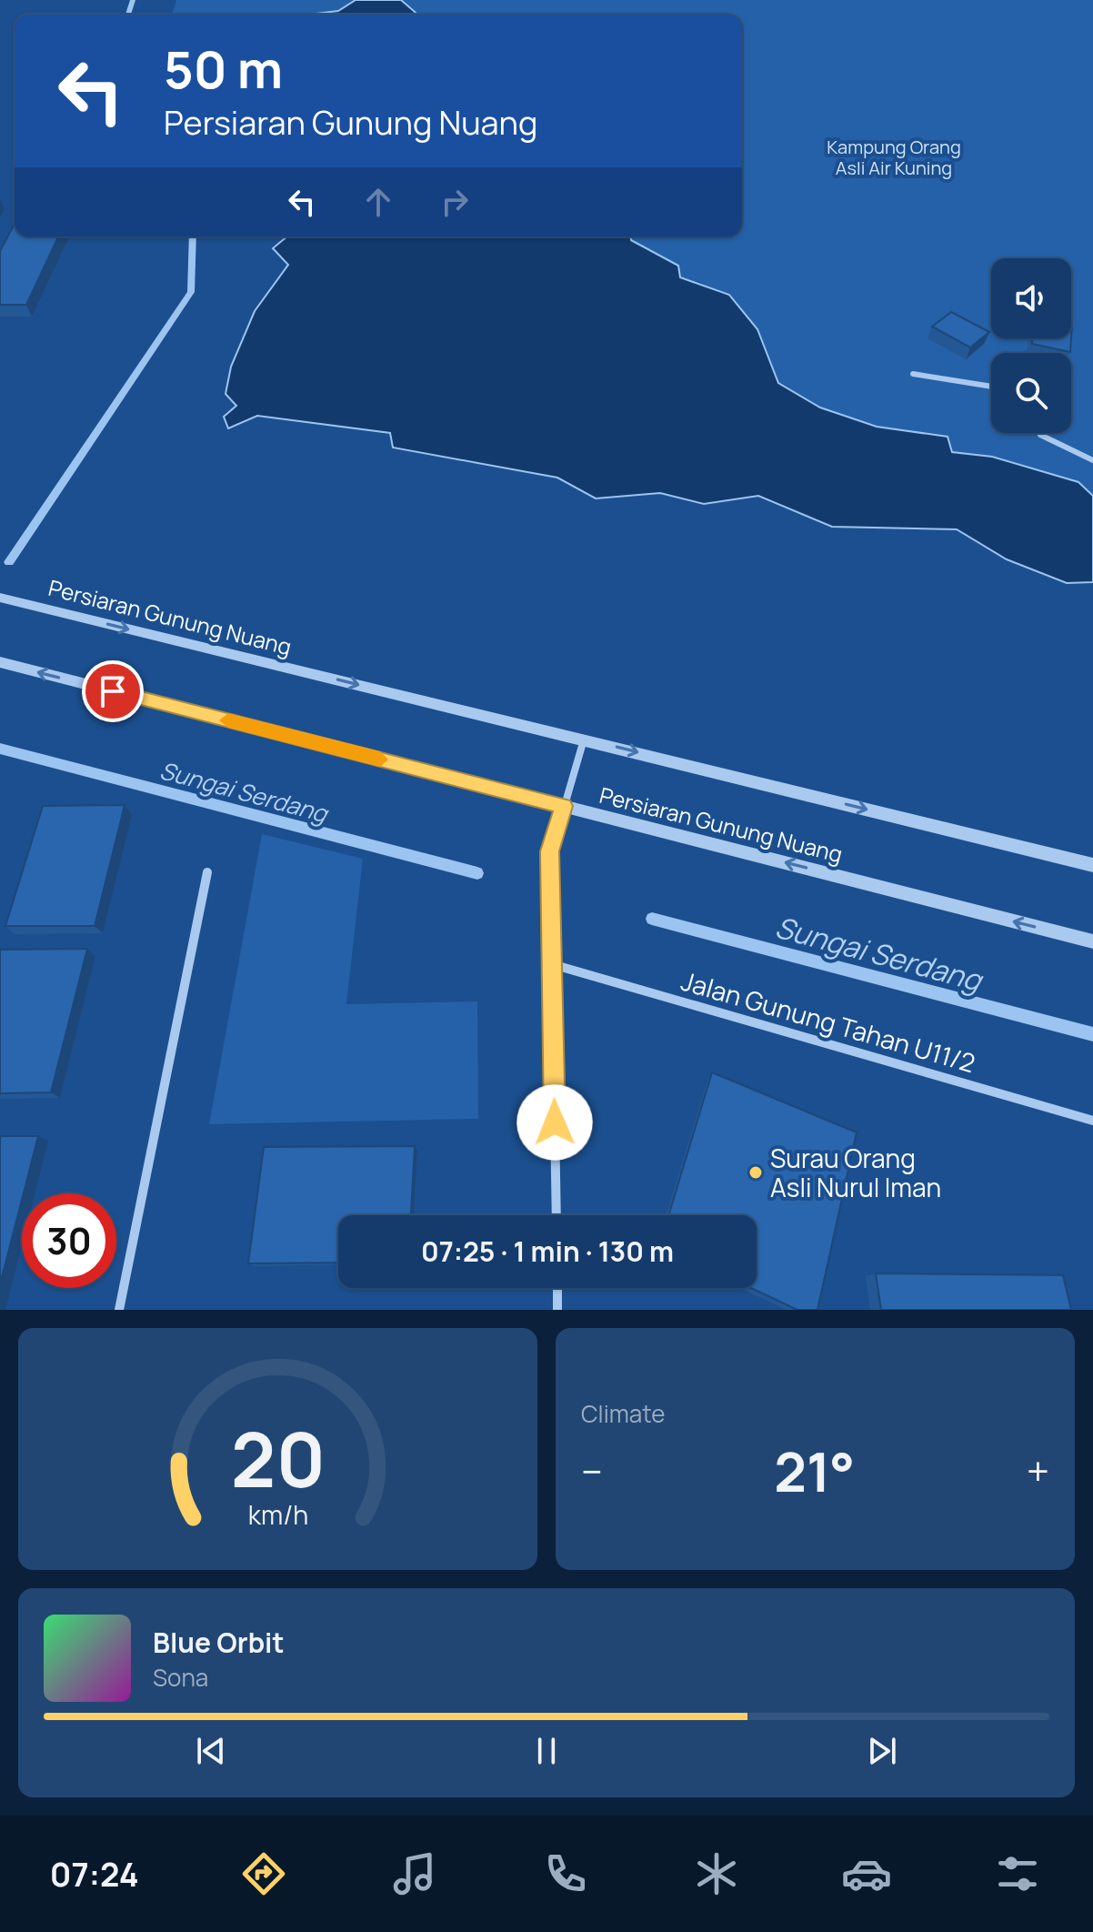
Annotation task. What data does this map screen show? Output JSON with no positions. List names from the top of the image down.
{
  "streets": {
    "street": ["Persiaran Gunung Nuang", "Jalan Gunung Tahan U11/2"]
  },
  "water": ["Sungai Serdang"],
  "parks": ["Kampung Orang Asli Air Kuning"],
  "places": ["Surau Orang Asli Nurul Iman"],
  "page": {
    "turn": ["50 m", "Persiaran Gunung Nuang"],
    "limit": "30",
    "trip": "07:25 · 1 min · 130 m",
    "tile": "Climate",
    "heat": ["−", "21°", "+"],
    "song": ["Blue Orbit", "Sona"],
    "tabs": "07:24",
    "gauge": ["20", "km/h"]
  }
}
